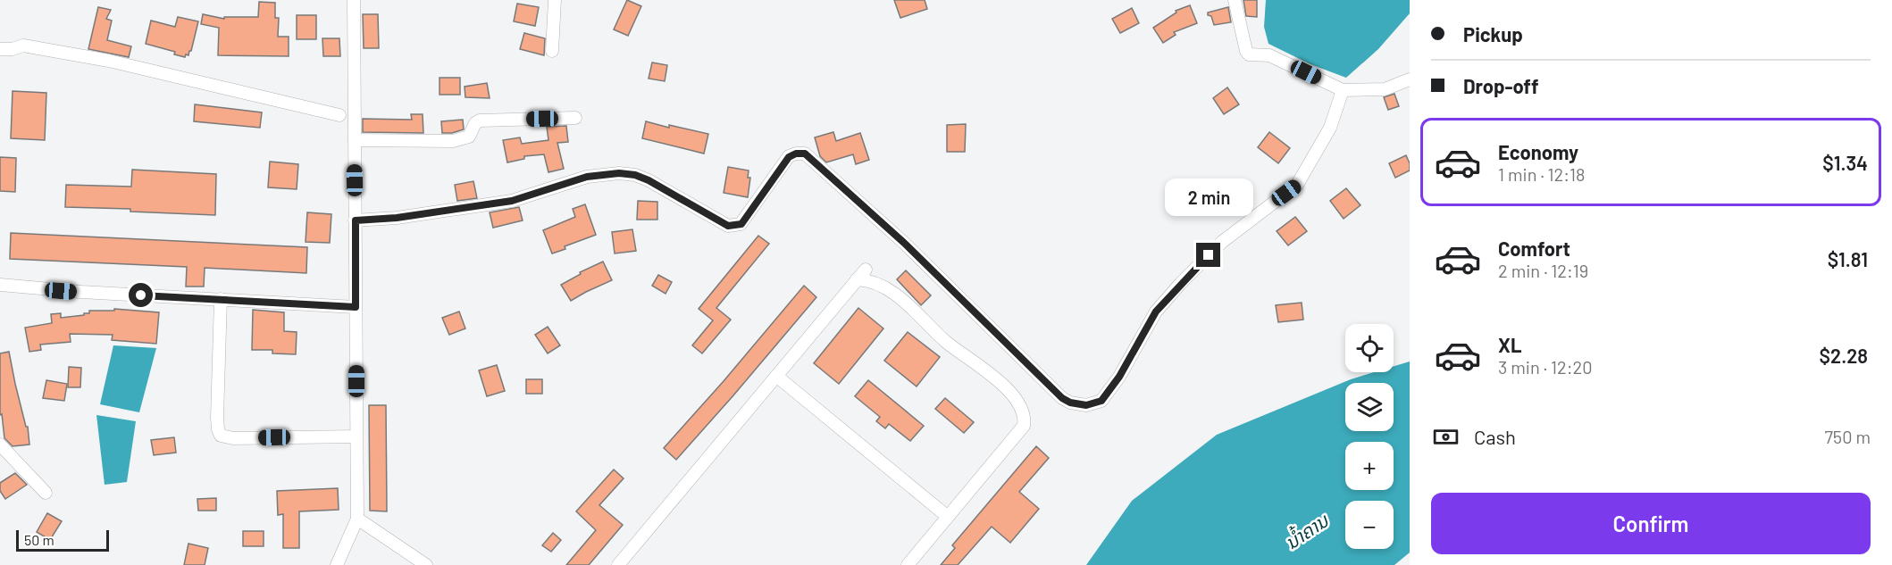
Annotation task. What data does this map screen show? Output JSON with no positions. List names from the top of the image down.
{
  "water": ["ນ້ຳຄານ"],
  "scale_bar": "50 m",
  "page": {
    "banner": ["Pickup", "Drop-off"],
    "list": [
      {
        "name": "Economy",
        "note": "1 min · 12:18",
        "value": "$1.34"
      },
      {
        "name": "Comfort",
        "note": "2 min · 12:19",
        "value": "$1.81"
      },
      {
        "name": "XL",
        "note": "3 min · 12:20",
        "value": "$2.28"
      }
    ],
    "bubble": "2 min",
    "map_buttons": ["+", "−"],
    "pay": ["Cash", "750 m"],
    "buttons": "Confirm",
    "scale": "50 m"
  }
}
